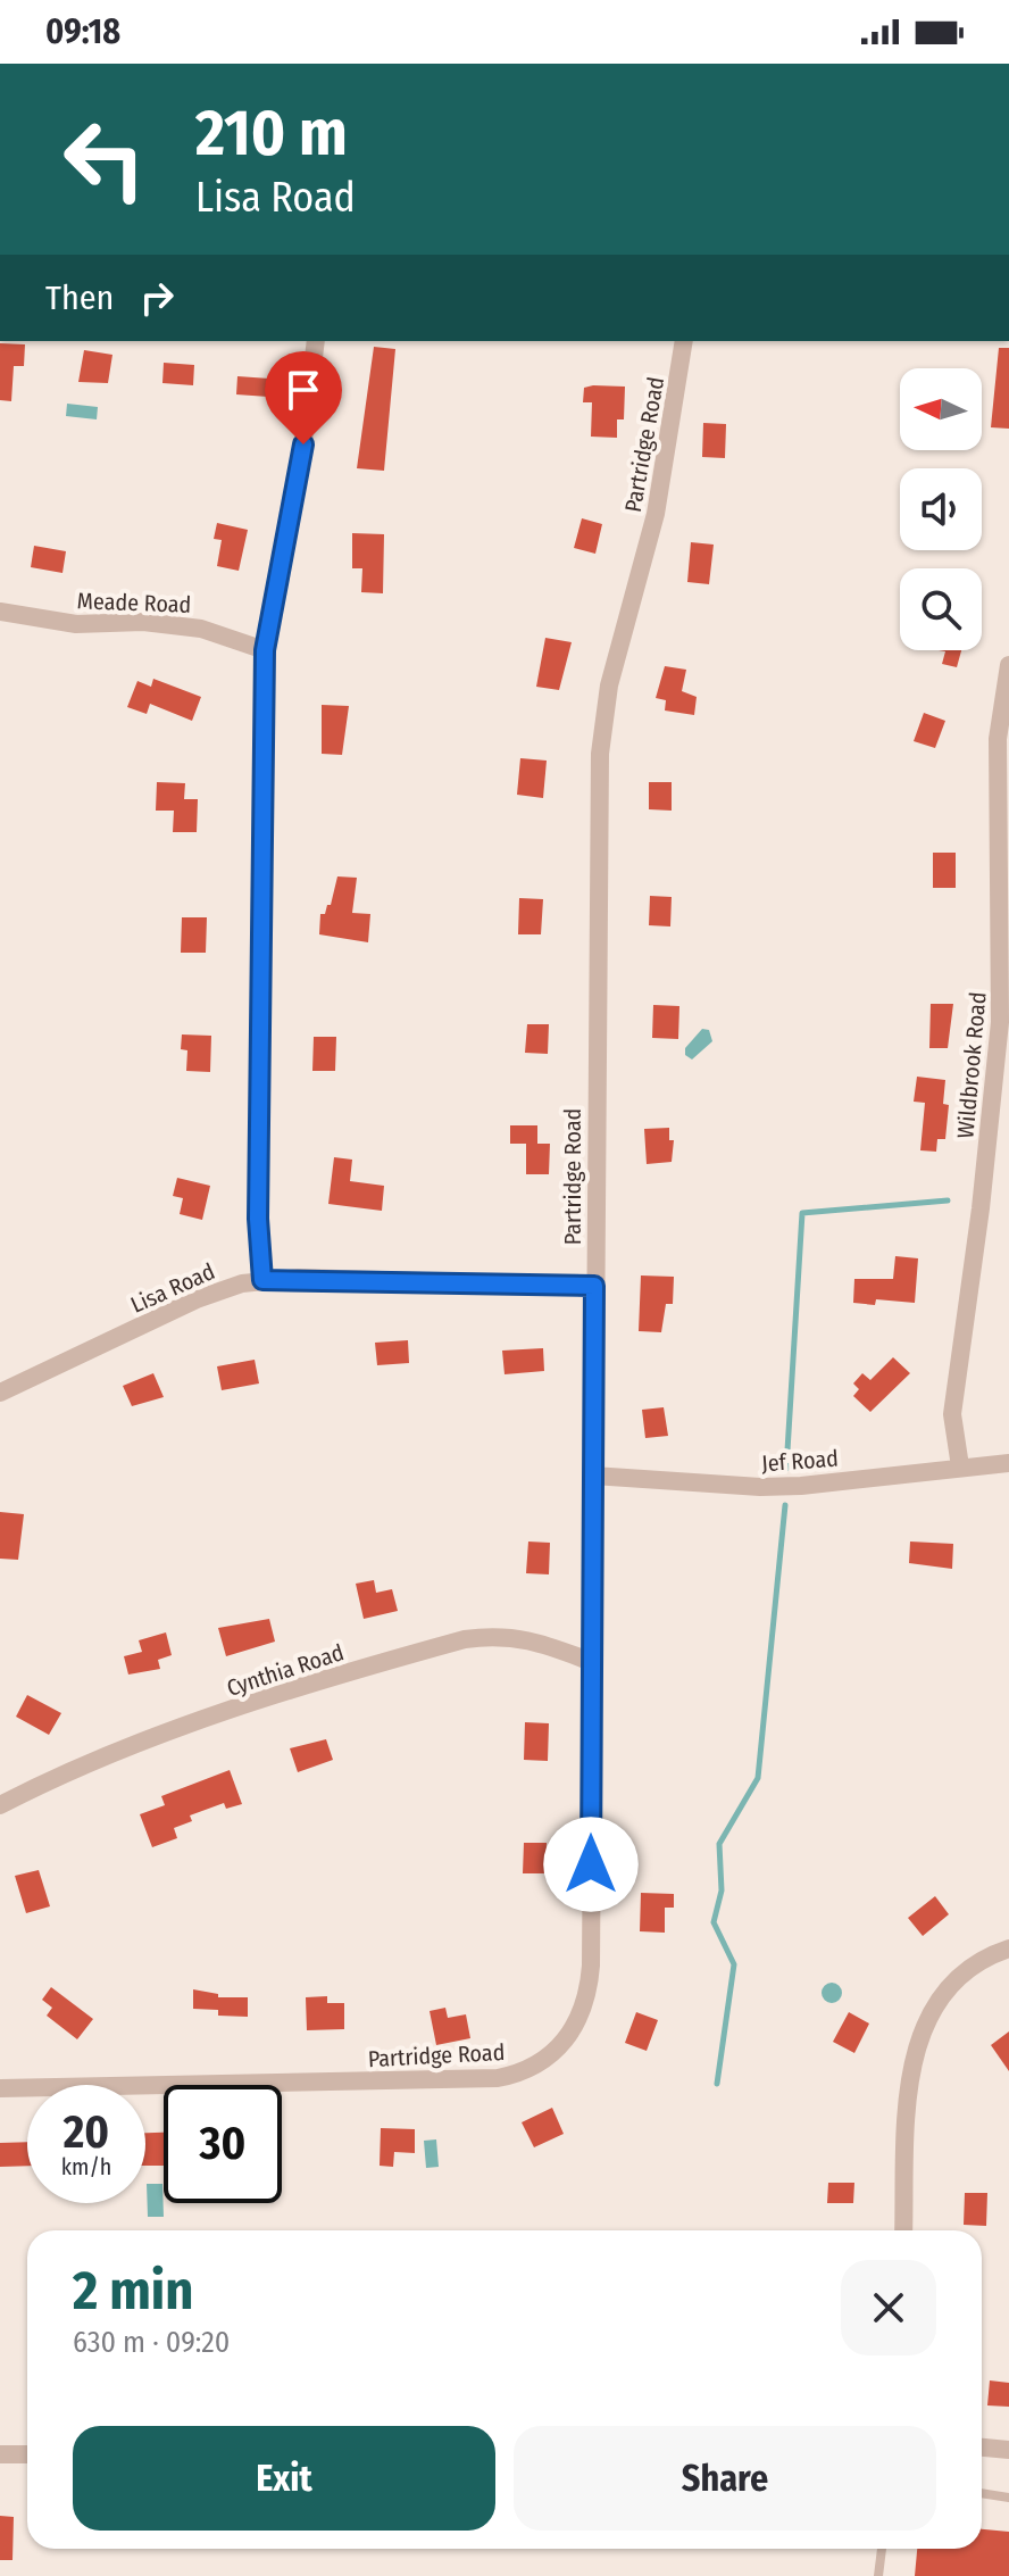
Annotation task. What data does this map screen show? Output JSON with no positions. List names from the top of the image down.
{
  "streets": {
    "street": [
      "Partridge Road",
      "Meade Road",
      "Wildbrook Road",
      "Lisa Road",
      "Jef Road",
      "Cynthia Road"
    ]
  },
  "crossings": [
    ["Partridge Road", "Lisa Road"],
    ["Partridge Road", "Jef Road"],
    ["Partridge Road", "Cynthia Road"],
    ["Wildbrook Road", "Jef Road"]
  ],
  "north": "left",
  "page": {
    "status": "09:18",
    "turn": ["210 m", "Lisa Road"],
    "then": "Then",
    "speed": "20 km/h",
    "limit": "30",
    "heading": ["2 min", "630 m · 09:20"],
    "buttons": ["Exit", "Share"]
  }
}
